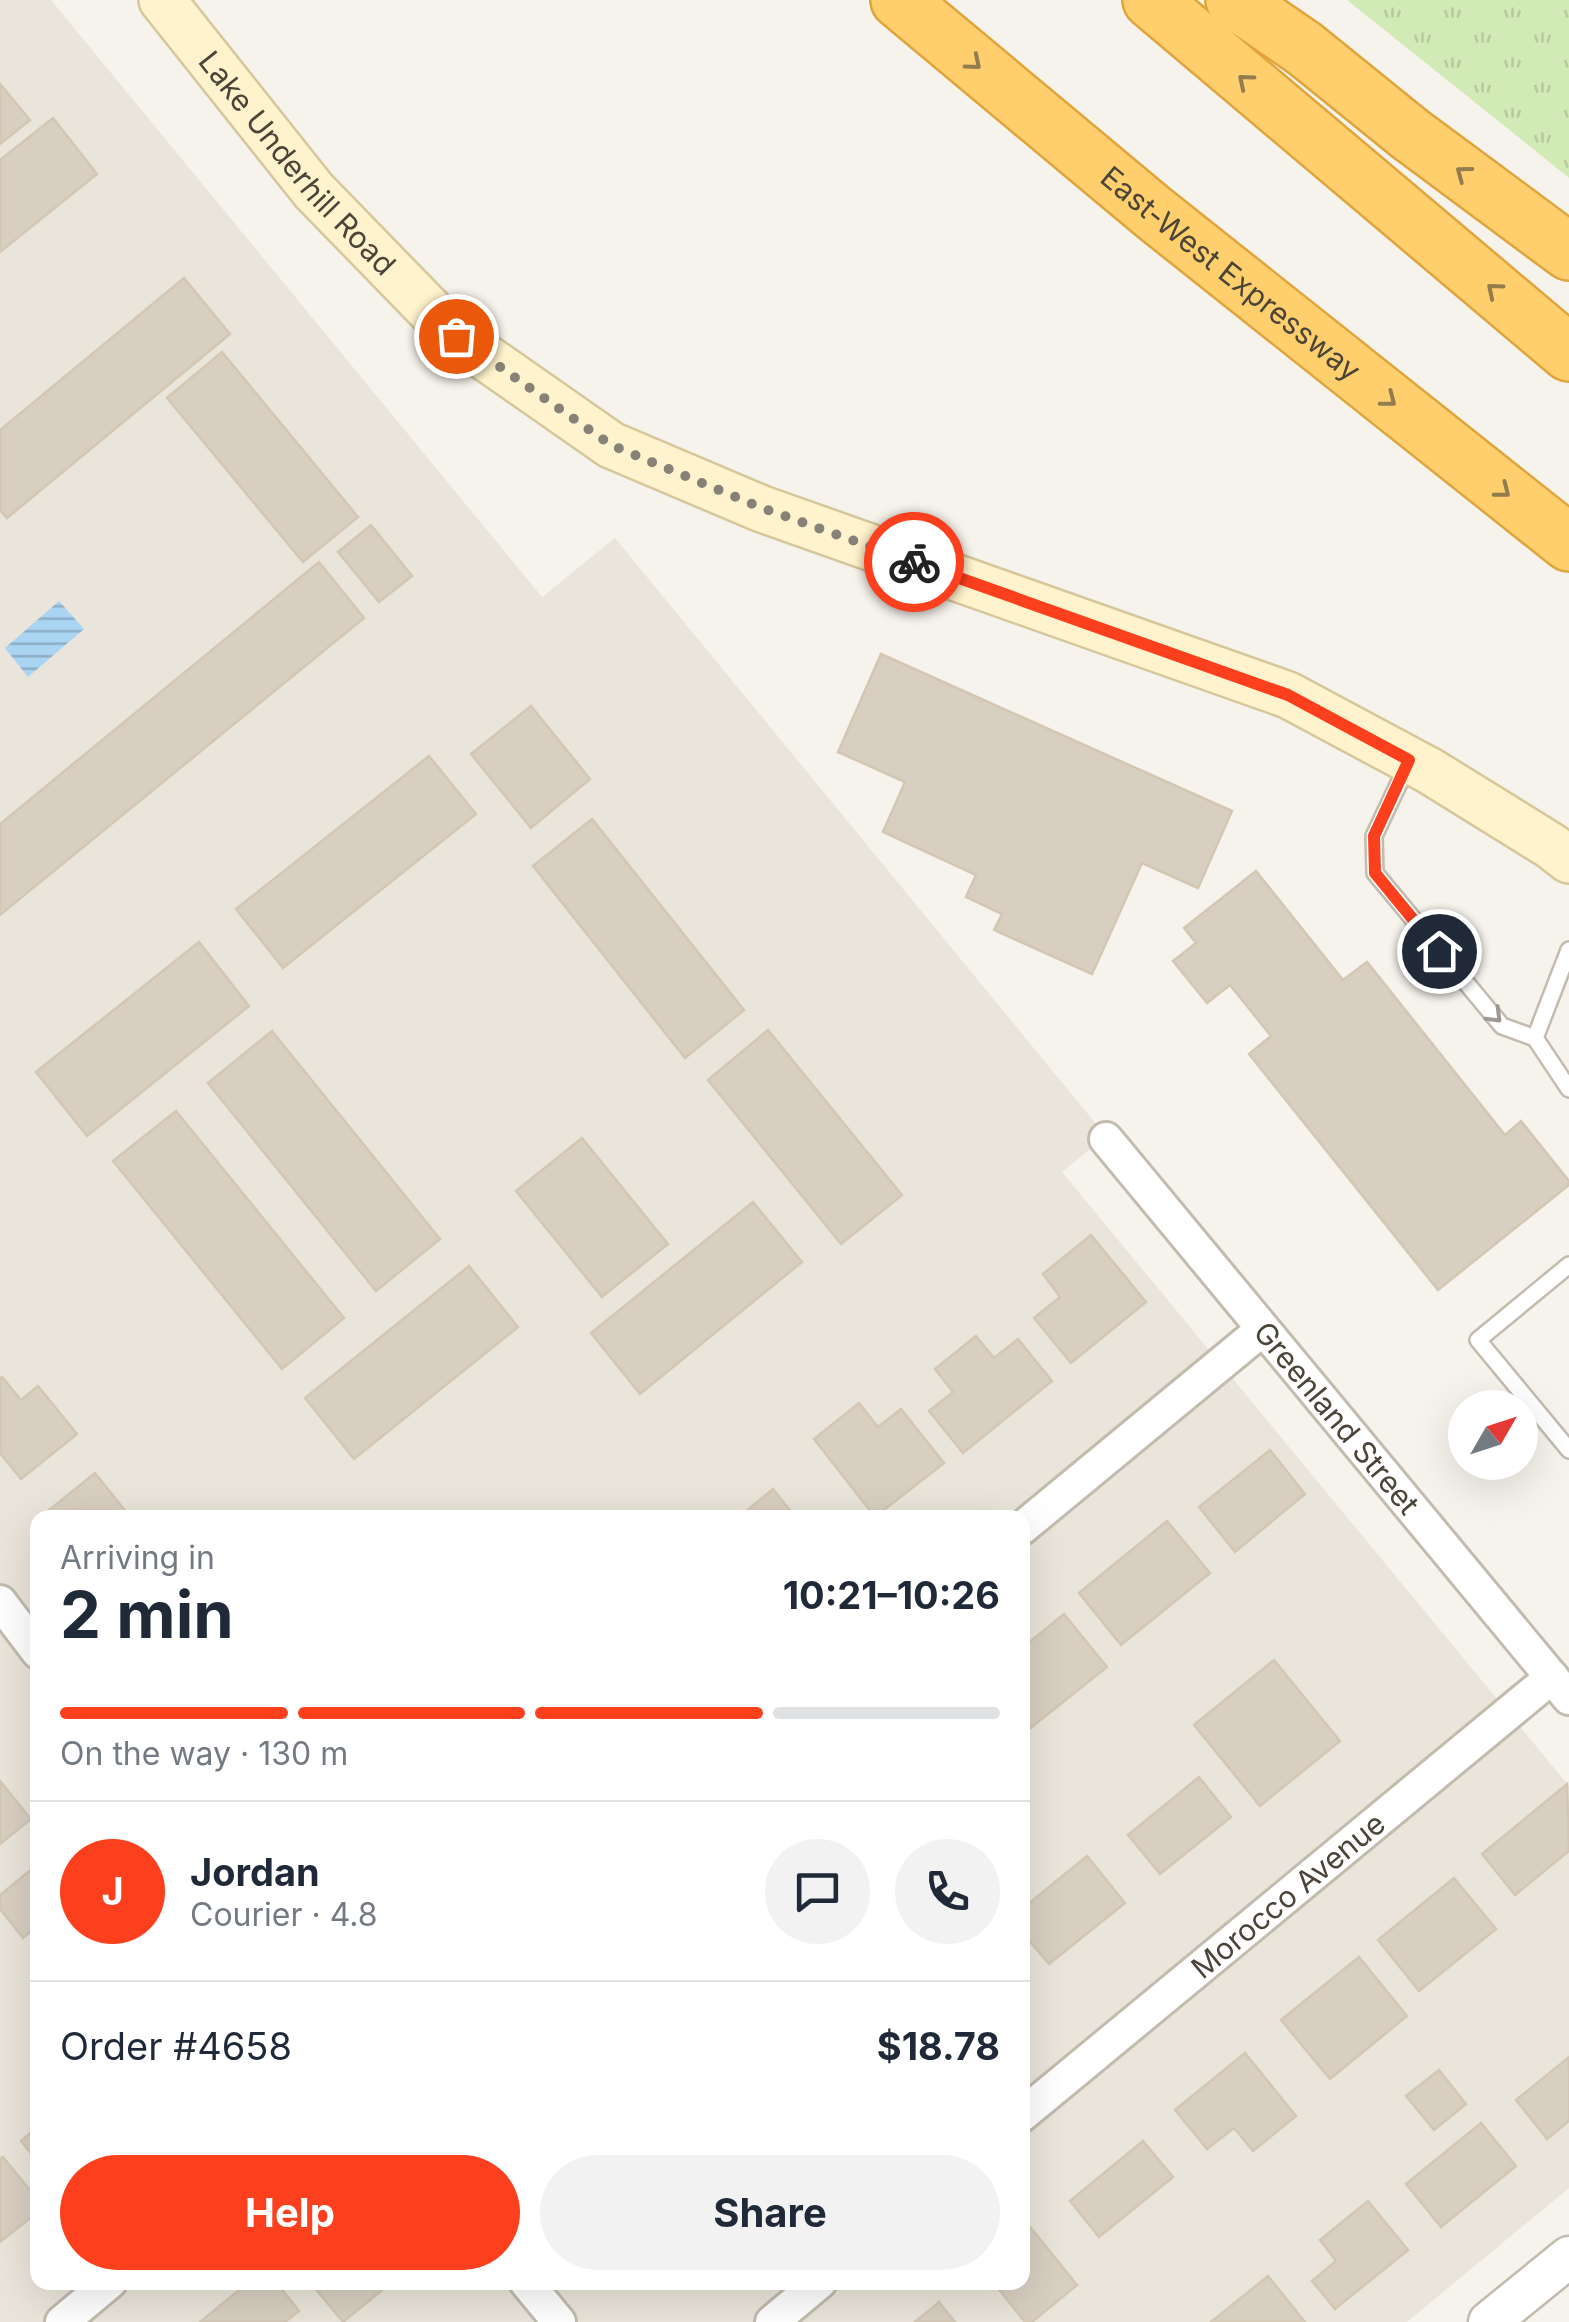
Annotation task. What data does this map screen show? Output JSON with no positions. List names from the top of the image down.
{
  "streets": {
    "highway": ["East-West Expressway"],
    "main road": ["Lake Underhill Road"],
    "street": ["Greenland Street", "Morocco Avenue"]
  },
  "crossings": [
    ["Greenland Street", "Morocco Avenue"]
  ],
  "north": "top right",
  "page": {
    "heading": ["2 min", "Arriving in", "10:21–10:26"],
    "panel": [
      "Jordan",
      "Courier · 4.8",
      "Order #4658",
      "$18.78"
    ],
    "bar": "On the way · 130 m",
    "round": "J",
    "buttons": ["Help", "Share"]
  }
}
